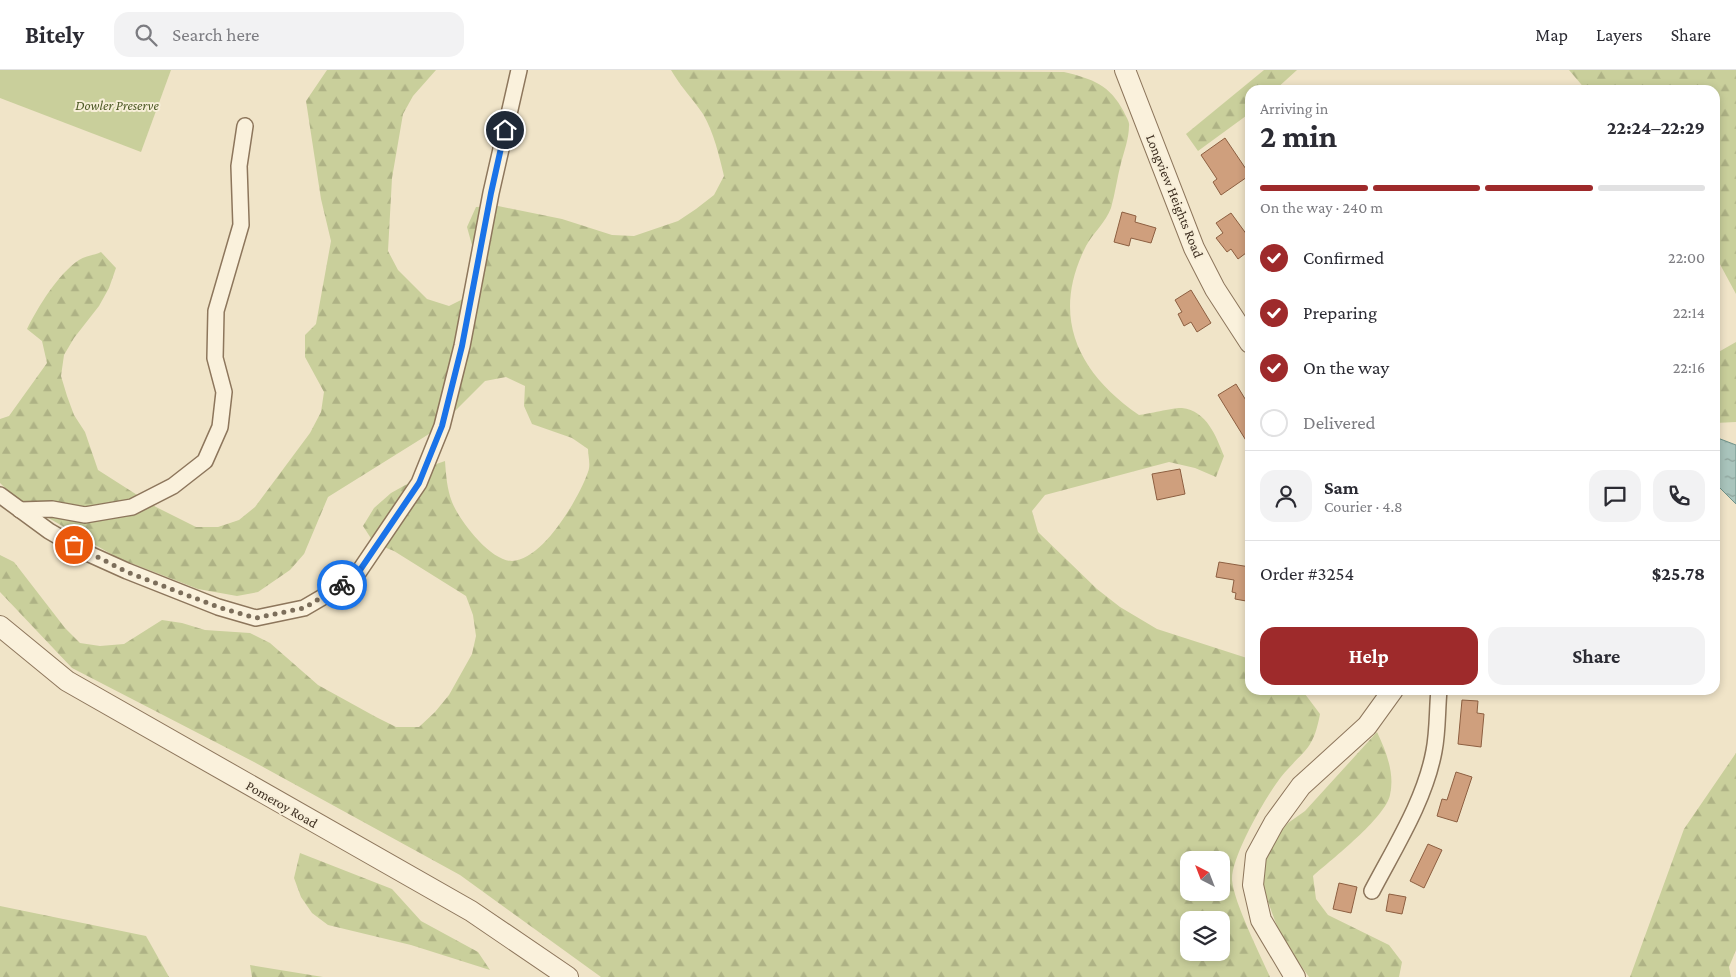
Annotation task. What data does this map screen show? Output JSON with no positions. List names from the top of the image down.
{
  "streets": {
    "street": ["Longview Heights Road", "Pomeroy Road"]
  },
  "parks": ["Dowler Preserve"],
  "north": "top left",
  "page": {
    "header": "Bitely",
    "search": "Search here",
    "nav": ["Map", "Layers", "Share"],
    "heading": ["2 min", "Arriving in", "22:24–22:29"],
    "panel": [
      "Sam",
      "Courier · 4.8",
      "Order #3254",
      "$25.78"
    ],
    "bar": "On the way · 240 m",
    "list": [
      ["Confirmed", "22:00"],
      ["Preparing", "22:14"],
      ["On the way", "22:16"],
      "Delivered"
    ],
    "buttons": ["Help", "Share"]
  }
}
